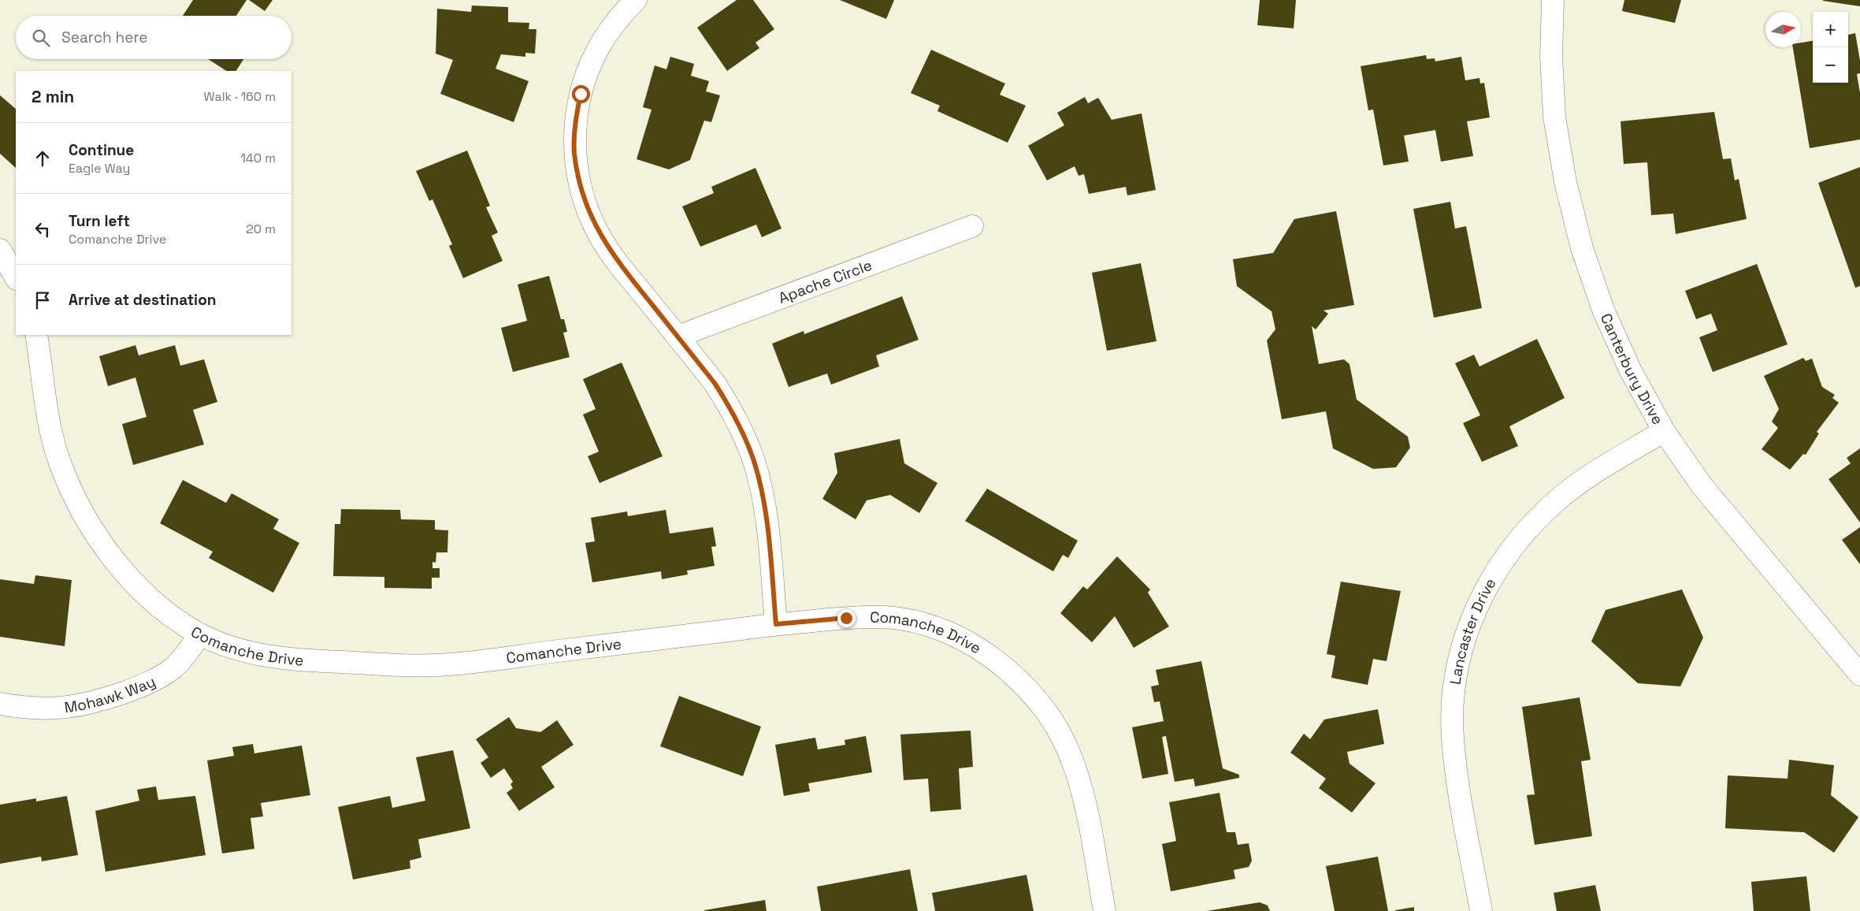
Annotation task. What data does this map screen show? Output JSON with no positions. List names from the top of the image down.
{
  "streets": {
    "street": [
      "Apache Circle",
      "Canterbury Drive",
      "Lancaster Drive",
      "Comanche Drive",
      "Mohawk Way"
    ]
  },
  "crossings": [
    ["Canterbury Drive", "Lancaster Drive"],
    ["Comanche Drive", "Mohawk Way"]
  ],
  "north": "right",
  "page": {
    "map_buttons": ["+", "−"],
    "search": "Search here",
    "heading": ["2 min", "Walk · 160 m"],
    "list": [
      ["Continue", "Eagle Way", "140 m"],
      ["Turn left", "Comanche Drive", "20 m"],
      "Arrive at destination"
    ]
  }
}
